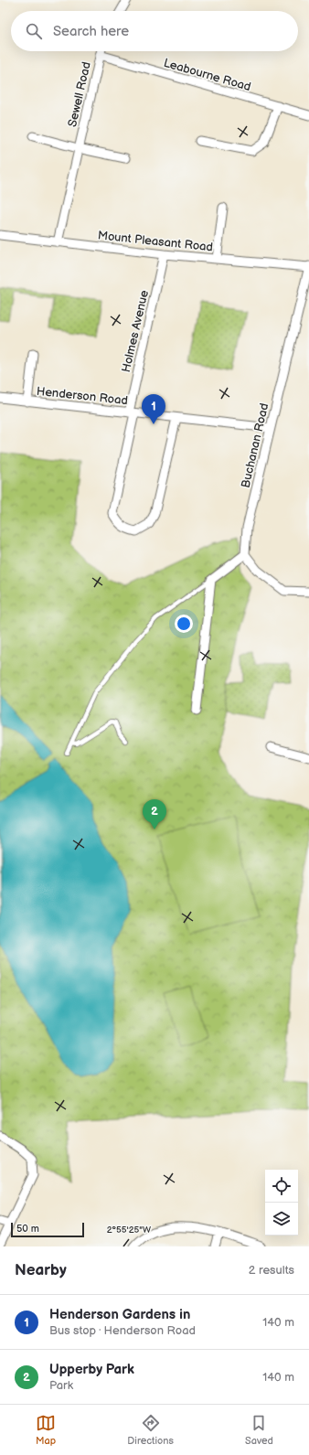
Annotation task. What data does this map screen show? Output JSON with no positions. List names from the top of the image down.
{
  "streets": {
    "street": [
      "Leabourne Road",
      "Sewell Road",
      "Mount Pleasant Road",
      "Holmes Avenue",
      "Henderson Road",
      "Buchanan Road"
    ]
  },
  "crossings": [
    ["Leabourne Road", "Sewell Road"],
    ["Sewell Road", "Mount Pleasant Road"],
    ["Mount Pleasant Road", "Holmes Avenue"],
    ["Mount Pleasant Road", "Buchanan Road"],
    ["Holmes Avenue", "Henderson Road"],
    ["Henderson Road", "Buchanan Road"]
  ],
  "scale_bar": "50 m",
  "page": {
    "search": "Search here",
    "pins": ["1", "2"],
    "scale": "50 m",
    "heading": ["Nearby", "2 results"],
    "list": [
      {
        "mark": "1",
        "name": "Henderson Gardens in",
        "note": "Bus stop · Henderson Road",
        "value": "140 m"
      },
      {
        "mark": "2",
        "name": "Upperby Park",
        "note": "Park",
        "value": "140 m"
      }
    ],
    "nav": ["Map", "Directions", "Saved"]
  },
  "coordinates": ["2°55'25\"W"]
}
